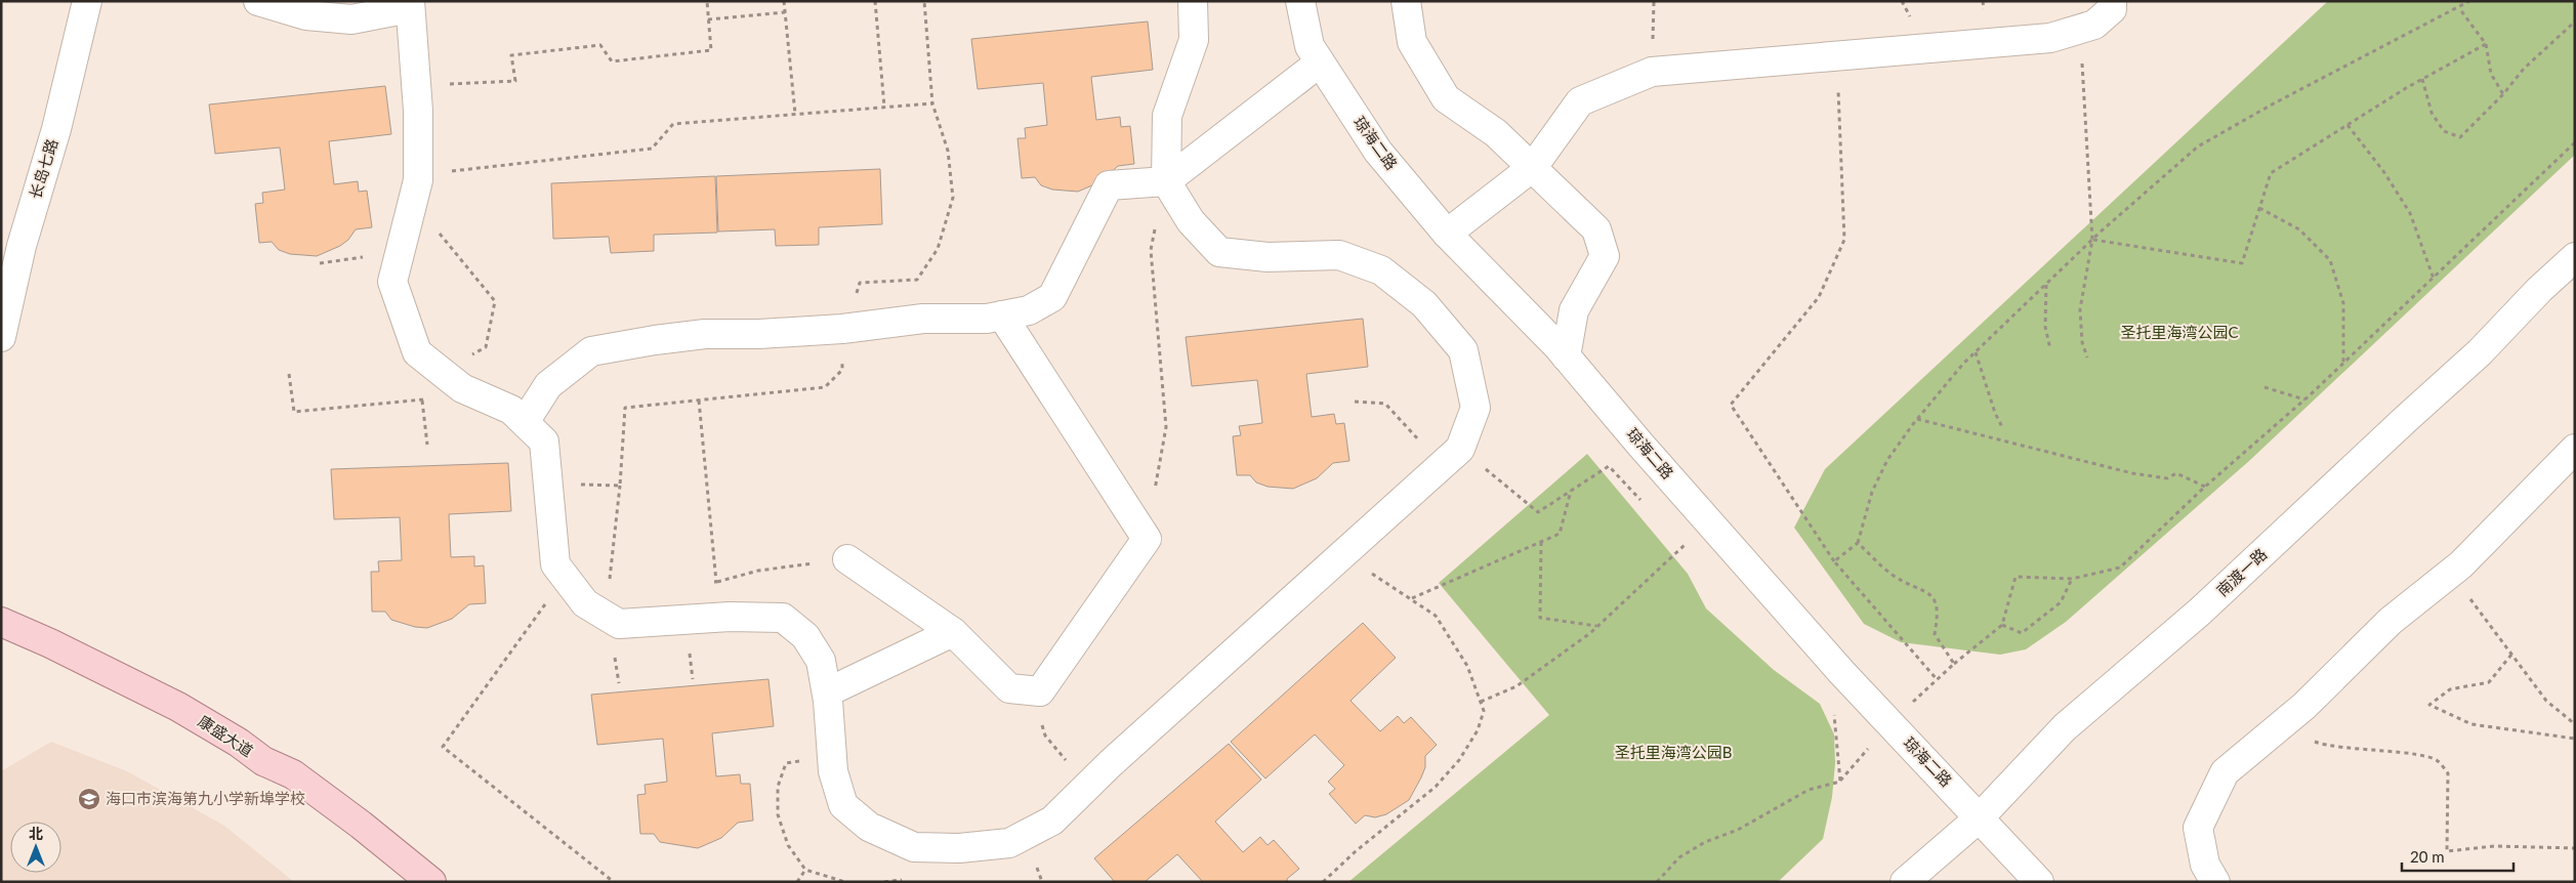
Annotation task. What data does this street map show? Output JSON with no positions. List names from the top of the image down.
{
  "streets": {
    "main road": ["康盛大道"],
    "street": ["琼海二路", "长岛七路", "南渡一路"]
  },
  "crossings": [
    ["琼海二路", "南渡一路"]
  ],
  "parks": ["圣托里海湾公园C", "圣托里海湾公园B"],
  "places": {
    "school or university": ["海口市滨海第九小学新埠学校"]
  },
  "scale_bar": "20 m",
  "north": "top"
}
